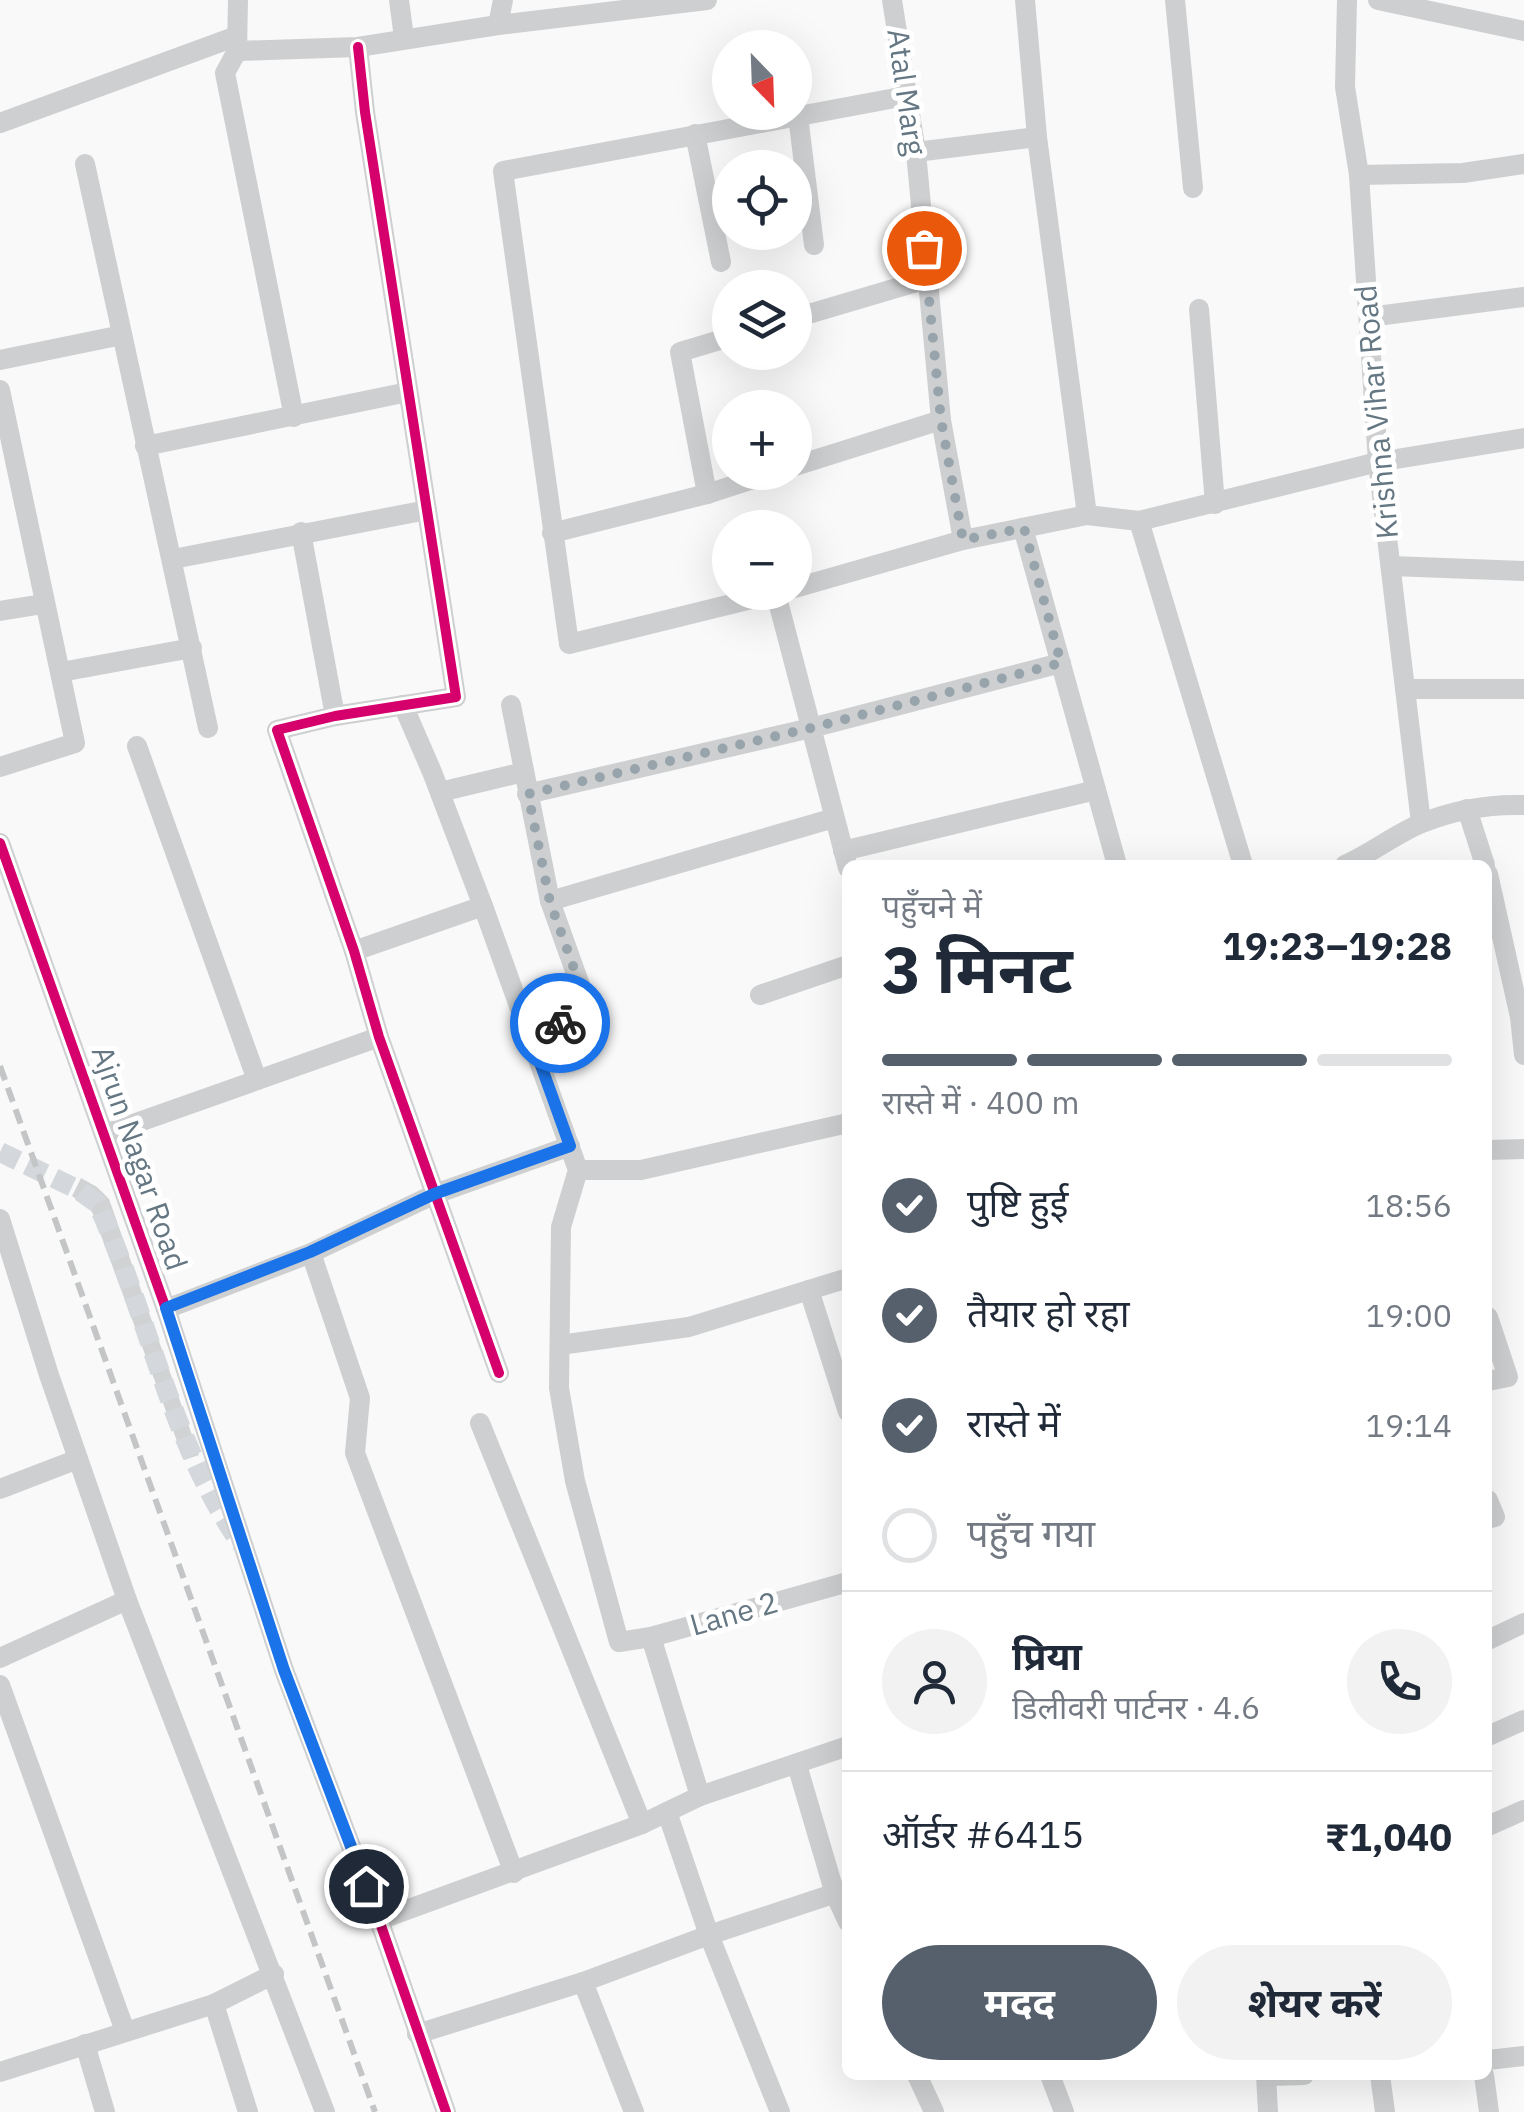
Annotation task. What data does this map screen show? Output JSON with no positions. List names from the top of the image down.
{
  "streets": {
    "street": [
      "Atal Marg",
      "Krishna Vihar Road",
      "Ajrun Nagar Road",
      "Lane 2"
    ]
  },
  "north": "bottom right",
  "page": {
    "map_buttons": ["+", "−"],
    "heading": ["3 मिनट", "पहुँचने में", "19:23–19:28"],
    "panel": [
      "प्रिया",
      "डिलीवरी पार्टनर · 4.6",
      "ऑर्डर #6415",
      "₹1,040"
    ],
    "bar": "रास्ते में · 400 m",
    "list": [
      ["पुष्टि हुई", "18:56"],
      ["तैयार हो रहा", "19:00"],
      ["रास्ते में", "19:14"],
      "पहुँच गया"
    ],
    "buttons": ["मदद", "शेयर करें"]
  }
}
